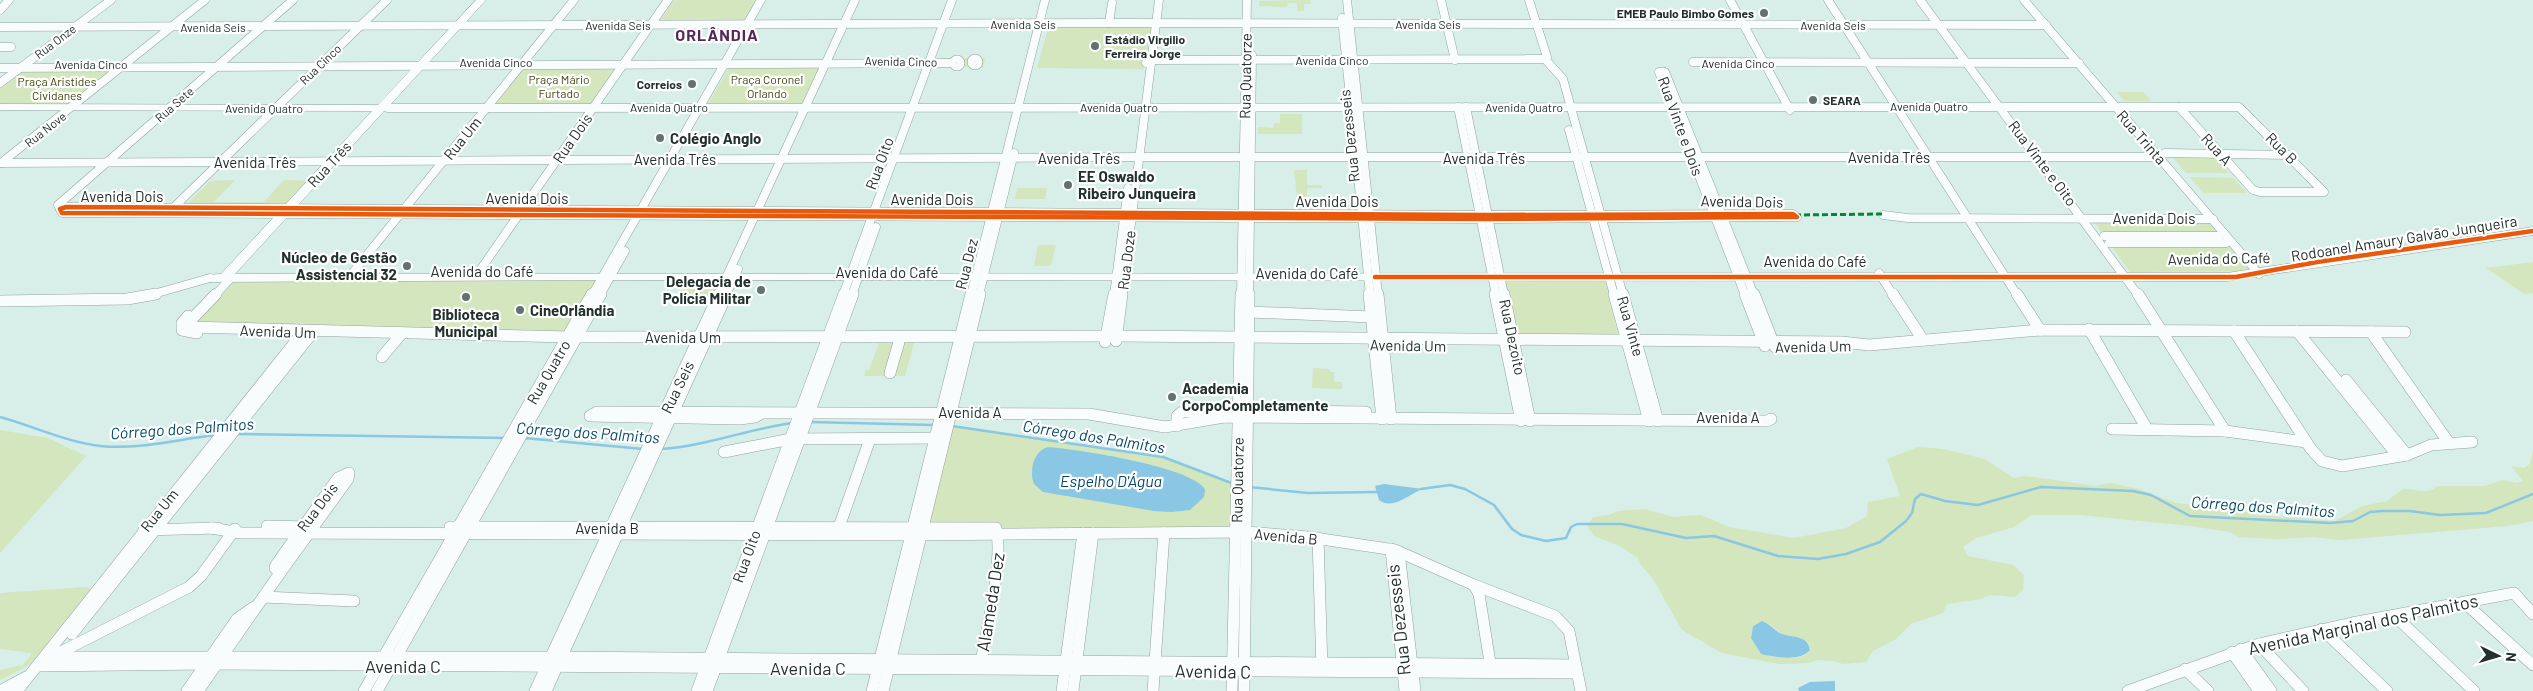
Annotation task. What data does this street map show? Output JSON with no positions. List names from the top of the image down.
{
  "streets": {
    "main road": [
      "Avenida Quatro",
      "Rua Três",
      "Rodoanel Amaury Galvão Junqueira",
      "Avenida do Café"
    ],
    "street": [
      "Avenida Seis",
      "Rua Onze",
      "Avenida Cinco",
      "Rua Cinco",
      "Rua Quatorze",
      "Rua Sete",
      "Rua Vinte e Dois",
      "Rua Nove",
      "Rua Dezesseis",
      "Rua Trinta",
      "Rua Um",
      "Rua Dois",
      "Rua B",
      "Rua A",
      "Avenida Três",
      "Rua Oito",
      "Rua Vinte e Oito",
      "Avenida Dois",
      "Rua Doze",
      "Rua Dez",
      "Rua Vinte",
      "Avenida Um",
      "Rua Dezoito",
      "Rua Quatro",
      "Rua Seis",
      "Avenida A",
      "Avenida B",
      "Alameda Dez",
      "Avenida Marginal dos Palmitos",
      "Avenida C"
    ]
  },
  "crossings": [
    ["Avenida Seis", "Rua Onze"],
    ["Avenida Seis", "Rua Cinco"],
    ["Avenida Seis", "Rua Quatorze"],
    ["Avenida Seis", "Rua Sete"],
    ["Avenida Seis", "Rua Nove"],
    ["Avenida Seis", "Rua Dezesseis"],
    ["Avenida Seis", "Rua Trinta"],
    ["Avenida Seis", "Rua Um"],
    ["Avenida Seis", "Rua Dois"],
    ["Avenida Seis", "Rua Oito"],
    ["Avenida Seis", "Rua Vinte e Oito"],
    ["Avenida Seis", "Rua Três"],
    ["Avenida Seis", "Rua Doze"],
    ["Avenida Seis", "Rua Dez"],
    ["Avenida Seis", "Rua Quatro"],
    ["Avenida Seis", "Rua Seis"],
    ["Rua Onze", "Avenida Cinco"],
    ["Avenida Cinco", "Rua Cinco"],
    ["Avenida Cinco", "Rua Quatorze"],
    ["Avenida Cinco", "Rua Sete"],
    ["Avenida Cinco", "Rua Nove"],
    ["Avenida Cinco", "Rua Dezesseis"],
    ["Avenida Cinco", "Rua Trinta"],
    ["Avenida Cinco", "Rua Um"],
    ["Avenida Cinco", "Rua Dois"],
    ["Avenida Cinco", "Rua Oito"],
    ["Avenida Cinco", "Rua Vinte e Oito"],
    ["Avenida Cinco", "Rua Três"],
    ["Avenida Cinco", "Rua Doze"],
    ["Avenida Cinco", "Rua Vinte"],
    ["Avenida Cinco", "Rua Quatro"],
    ["Avenida Cinco", "Rua Seis"],
    ["Rua Cinco", "Avenida Quatro"],
    ["Rua Cinco", "Avenida Três"],
    ["Rua Cinco", "Avenida Dois"],
    ["Rua Quatorze", "Avenida Quatro"],
    ["Rua Quatorze", "Avenida Três"],
    ["Rua Quatorze", "Avenida Dois"],
    ["Rua Quatorze", "Avenida do Café"],
    ["Rua Quatorze", "Avenida Um"],
    ["Rua Quatorze", "Avenida A"],
    ["Rua Quatorze", "Avenida B"],
    ["Rua Quatorze", "Avenida C"],
    ["Rua Sete", "Avenida Quatro"],
    ["Rua Sete", "Avenida Três"],
    ["Rua Sete", "Avenida Dois"],
    ["Avenida Quatro", "Rua Vinte e Dois"],
    ["Avenida Quatro", "Rua Nove"],
    ["Avenida Quatro", "Rua Dezesseis"],
    ["Avenida Quatro", "Rua Trinta"],
    ["Avenida Quatro", "Rua Um"],
    ["Avenida Quatro", "Rua Dois"],
    ["Avenida Quatro", "Rua B"],
    ["Avenida Quatro", "Rua A"],
    ["Avenida Quatro", "Rua Oito"],
    ["Avenida Quatro", "Rua Vinte e Oito"],
    ["Avenida Quatro", "Rua Três"],
    ["Avenida Quatro", "Rua Doze"],
    ["Avenida Quatro", "Rua Dez"],
    ["Avenida Quatro", "Rua Vinte"],
    ["Avenida Quatro", "Rua Dezoito"],
    ["Avenida Quatro", "Rua Quatro"],
    ["Avenida Quatro", "Rua Seis"],
    ["Rua Vinte e Dois", "Avenida Três"],
    ["Rua Vinte e Dois", "Avenida Dois"],
    ["Rua Vinte e Dois", "Avenida do Café"],
    ["Rua Vinte e Dois", "Avenida Um"],
    ["Rua Nove", "Avenida Três"],
    ["Rua Dezesseis", "Avenida Três"],
    ["Rua Dezesseis", "Avenida Dois"],
    ["Rua Dezesseis", "Avenida do Café"],
    ["Rua Dezesseis", "Avenida Um"],
    ["Rua Dezesseis", "Avenida A"],
    ["Rua Dezesseis", "Avenida B"],
    ["Rua Dezesseis", "Avenida C"],
    ["Rua Trinta", "Avenida Três"],
    ["Rua Trinta", "Avenida Dois"],
    ["Rua Trinta", "Avenida do Café"],
    ["Rua Um", "Avenida Três"],
    ["Rua Um", "Avenida Dois"],
    ["Rua Um", "Avenida do Café"],
    ["Rua Um", "Avenida Um"],
    ["Rua Um", "Avenida B"],
    ["Rua Um", "Avenida C"],
    ["Rua Dois", "Avenida Três"],
    ["Rua Dois", "Avenida Dois"],
    ["Rua Dois", "Avenida do Café"],
    ["Rua Dois", "Avenida B"],
    ["Rua Dois", "Avenida C"],
    ["Rua B", "Rua A"],
    ["Rua B", "Avenida Três"],
    ["Rua A", "Avenida Três"],
    ["Avenida Três", "Rua Oito"],
    ["Avenida Três", "Rua Vinte e Oito"],
    ["Avenida Três", "Rua Três"],
    ["Avenida Três", "Rua Doze"],
    ["Avenida Três", "Rua Dez"],
    ["Avenida Três", "Rua Vinte"],
    ["Avenida Três", "Rua Dezoito"],
    ["Avenida Três", "Rua Quatro"],
    ["Avenida Três", "Rua Seis"],
    ["Rua Oito", "Avenida Dois"],
    ["Rua Oito", "Avenida do Café"],
    ["Rua Oito", "Avenida Um"],
    ["Rua Oito", "Avenida A"],
    ["Rua Oito", "Avenida B"],
    ["Rua Oito", "Avenida C"],
    ["Rua Vinte e Oito", "Avenida Dois"],
    ["Rua Vinte e Oito", "Avenida do Café"],
    ["Rua Vinte e Oito", "Avenida Um"],
    ["Rua Três", "Avenida Dois"],
    ["Rua Três", "Avenida do Café"],
    ["Rua Três", "Avenida Um"],
    ["Avenida Dois", "Rua Doze"],
    ["Avenida Dois", "Rua Dez"],
    ["Avenida Dois", "Rua Vinte"],
    ["Avenida Dois", "Rua Dezoito"],
    ["Avenida Dois", "Rua Quatro"],
    ["Avenida Dois", "Rua Seis"],
    ["Rodoanel Amaury Galvão Junqueira", "Avenida do Café"],
    ["Avenida do Café", "Rua Doze"],
    ["Avenida do Café", "Rua Dez"],
    ["Avenida do Café", "Rua Vinte"],
    ["Avenida do Café", "Rua Dezoito"],
    ["Avenida do Café", "Rua Quatro"],
    ["Avenida do Café", "Rua Seis"],
    ["Rua Doze", "Avenida Um"],
    ["Rua Dez", "Avenida Um"],
    ["Rua Dez", "Avenida A"],
    ["Rua Dez", "Avenida B"],
    ["Rua Dez", "Avenida C"],
    ["Rua Vinte", "Avenida Um"],
    ["Rua Vinte", "Avenida A"],
    ["Avenida Um", "Rua Dezoito"],
    ["Avenida Um", "Rua Quatro"],
    ["Avenida Um", "Rua Seis"],
    ["Rua Dezoito", "Avenida A"],
    ["Rua Quatro", "Avenida B"],
    ["Rua Quatro", "Avenida C"],
    ["Rua Seis", "Avenida A"],
    ["Rua Seis", "Avenida B"],
    ["Rua Seis", "Avenida C"],
    ["Avenida B", "Alameda Dez"],
    ["Alameda Dez", "Avenida C"]
  ],
  "districts": ["ORLÂNDIA"],
  "water": ["Córrego dos Palmitos", "Espelho D'Água"],
  "parks": ["Praça Mário Furtado", "Praça Coronel Orlando", "Praça Aristides Cividanes"],
  "places": [
    "EMEB Paulo Bimbo Gomes",
    "Estádio Virgilio Ferreira Jorge",
    "Correios",
    "SEARA",
    "Colégio Anglo",
    "EE Oswaldo Ribeiro Junqueira",
    "Núcleo de Gestão Assistencial 32",
    "Delegacia de Polícia Militar",
    "Biblioteca Municipal",
    "CineOrlândia",
    "Academia CorpoCompletamente"
  ],
  "north": "right"
}
